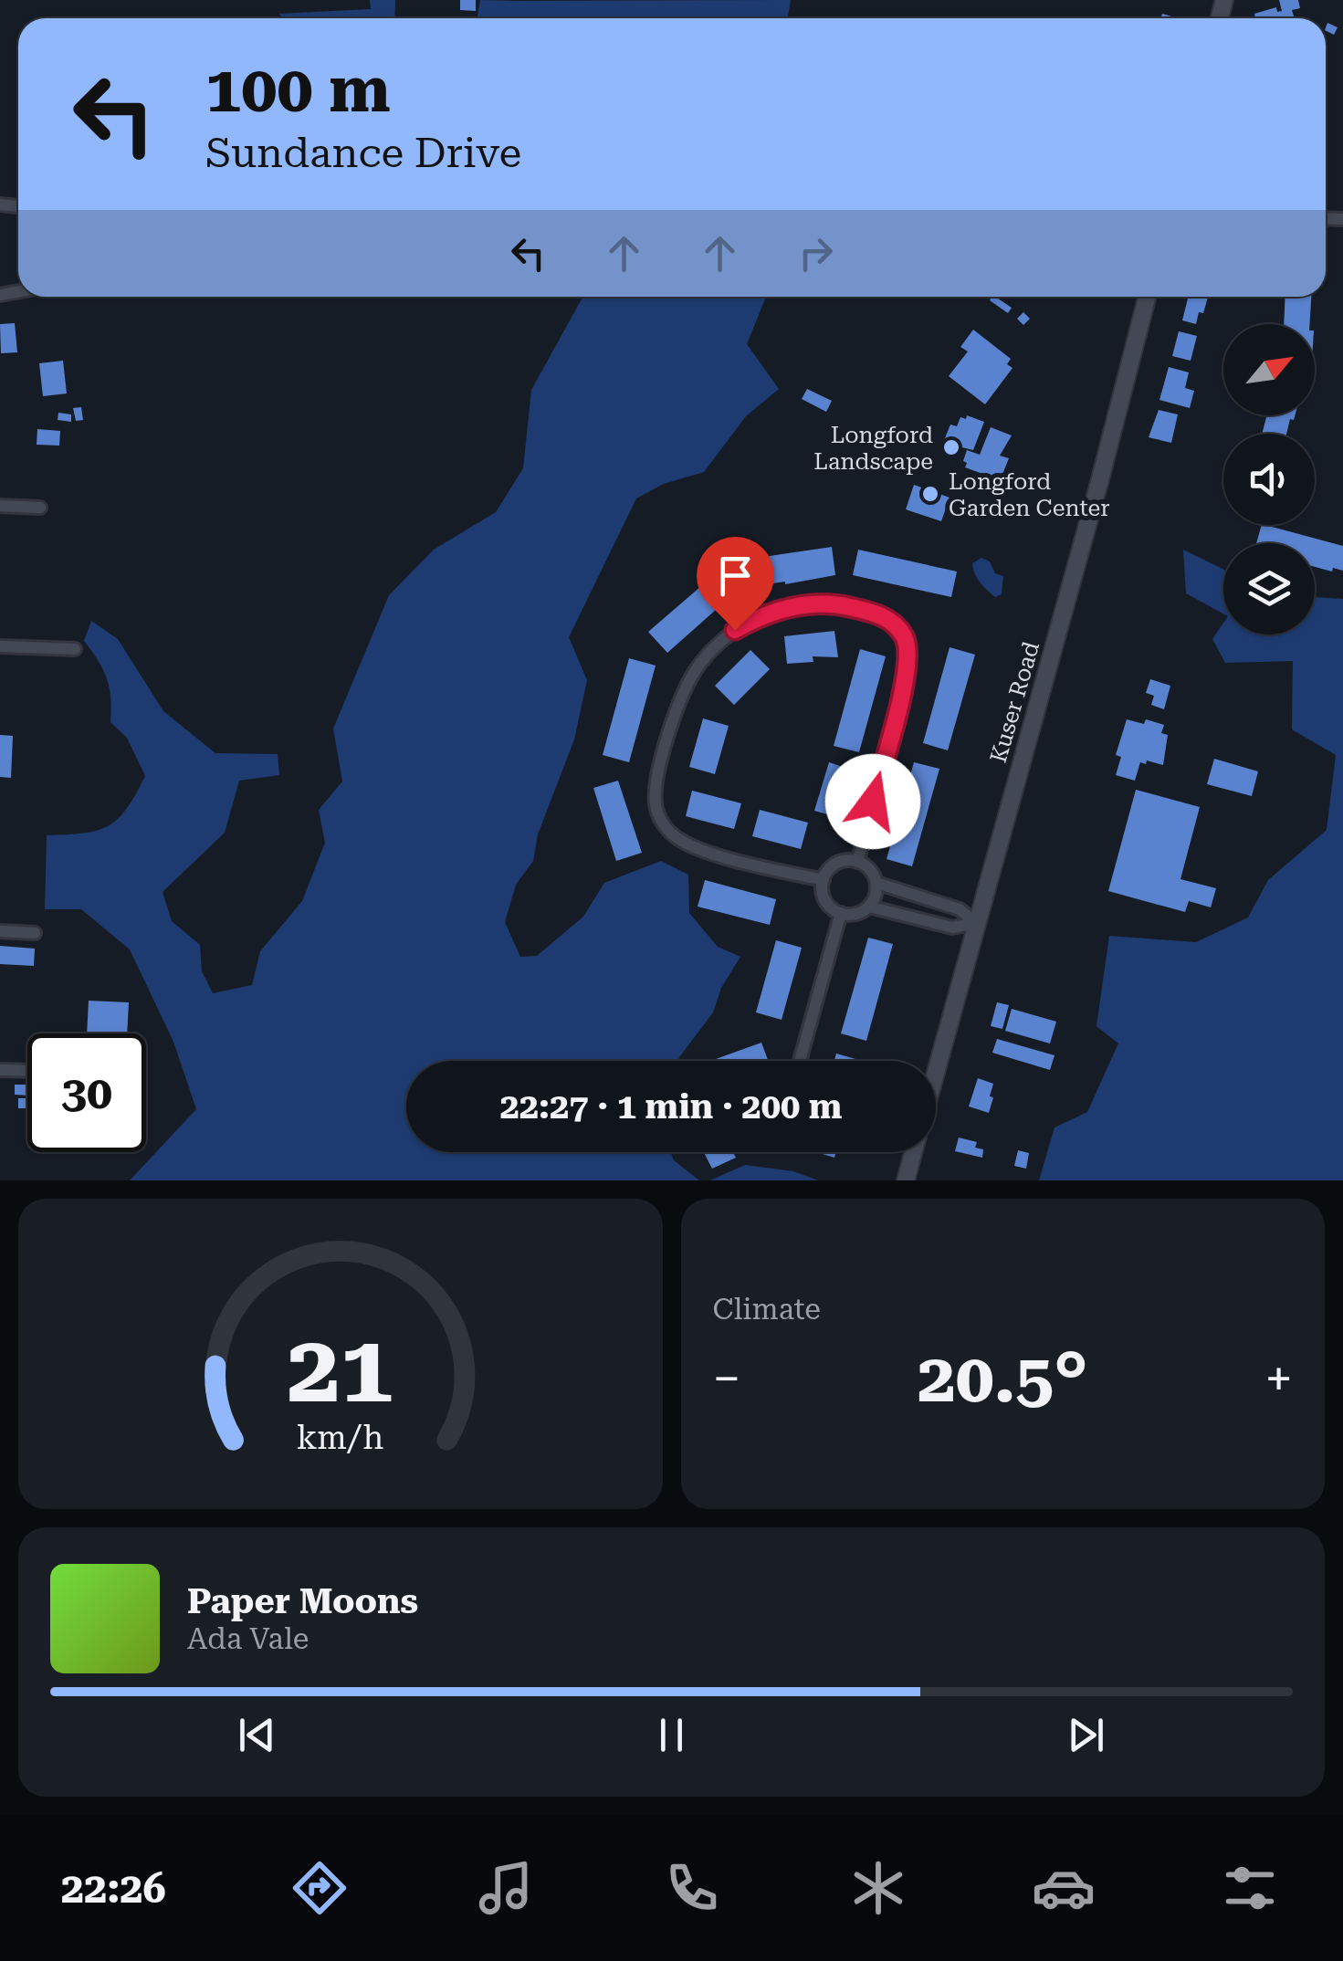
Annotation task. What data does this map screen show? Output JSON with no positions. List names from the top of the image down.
{
  "streets": {
    "street": ["Kuser Road"]
  },
  "places": ["Longford Landscape", "Longford Garden Center"],
  "north": "top right",
  "page": {
    "turn": ["100 m", "Sundance Drive"],
    "limit": "30",
    "trip": "22:27 · 1 min · 200 m",
    "tile": "Climate",
    "heat": ["−", "20.5°", "+"],
    "song": ["Paper Moons", "Ada Vale"],
    "tabs": "22:26",
    "gauge": ["21", "km/h"]
  }
}
